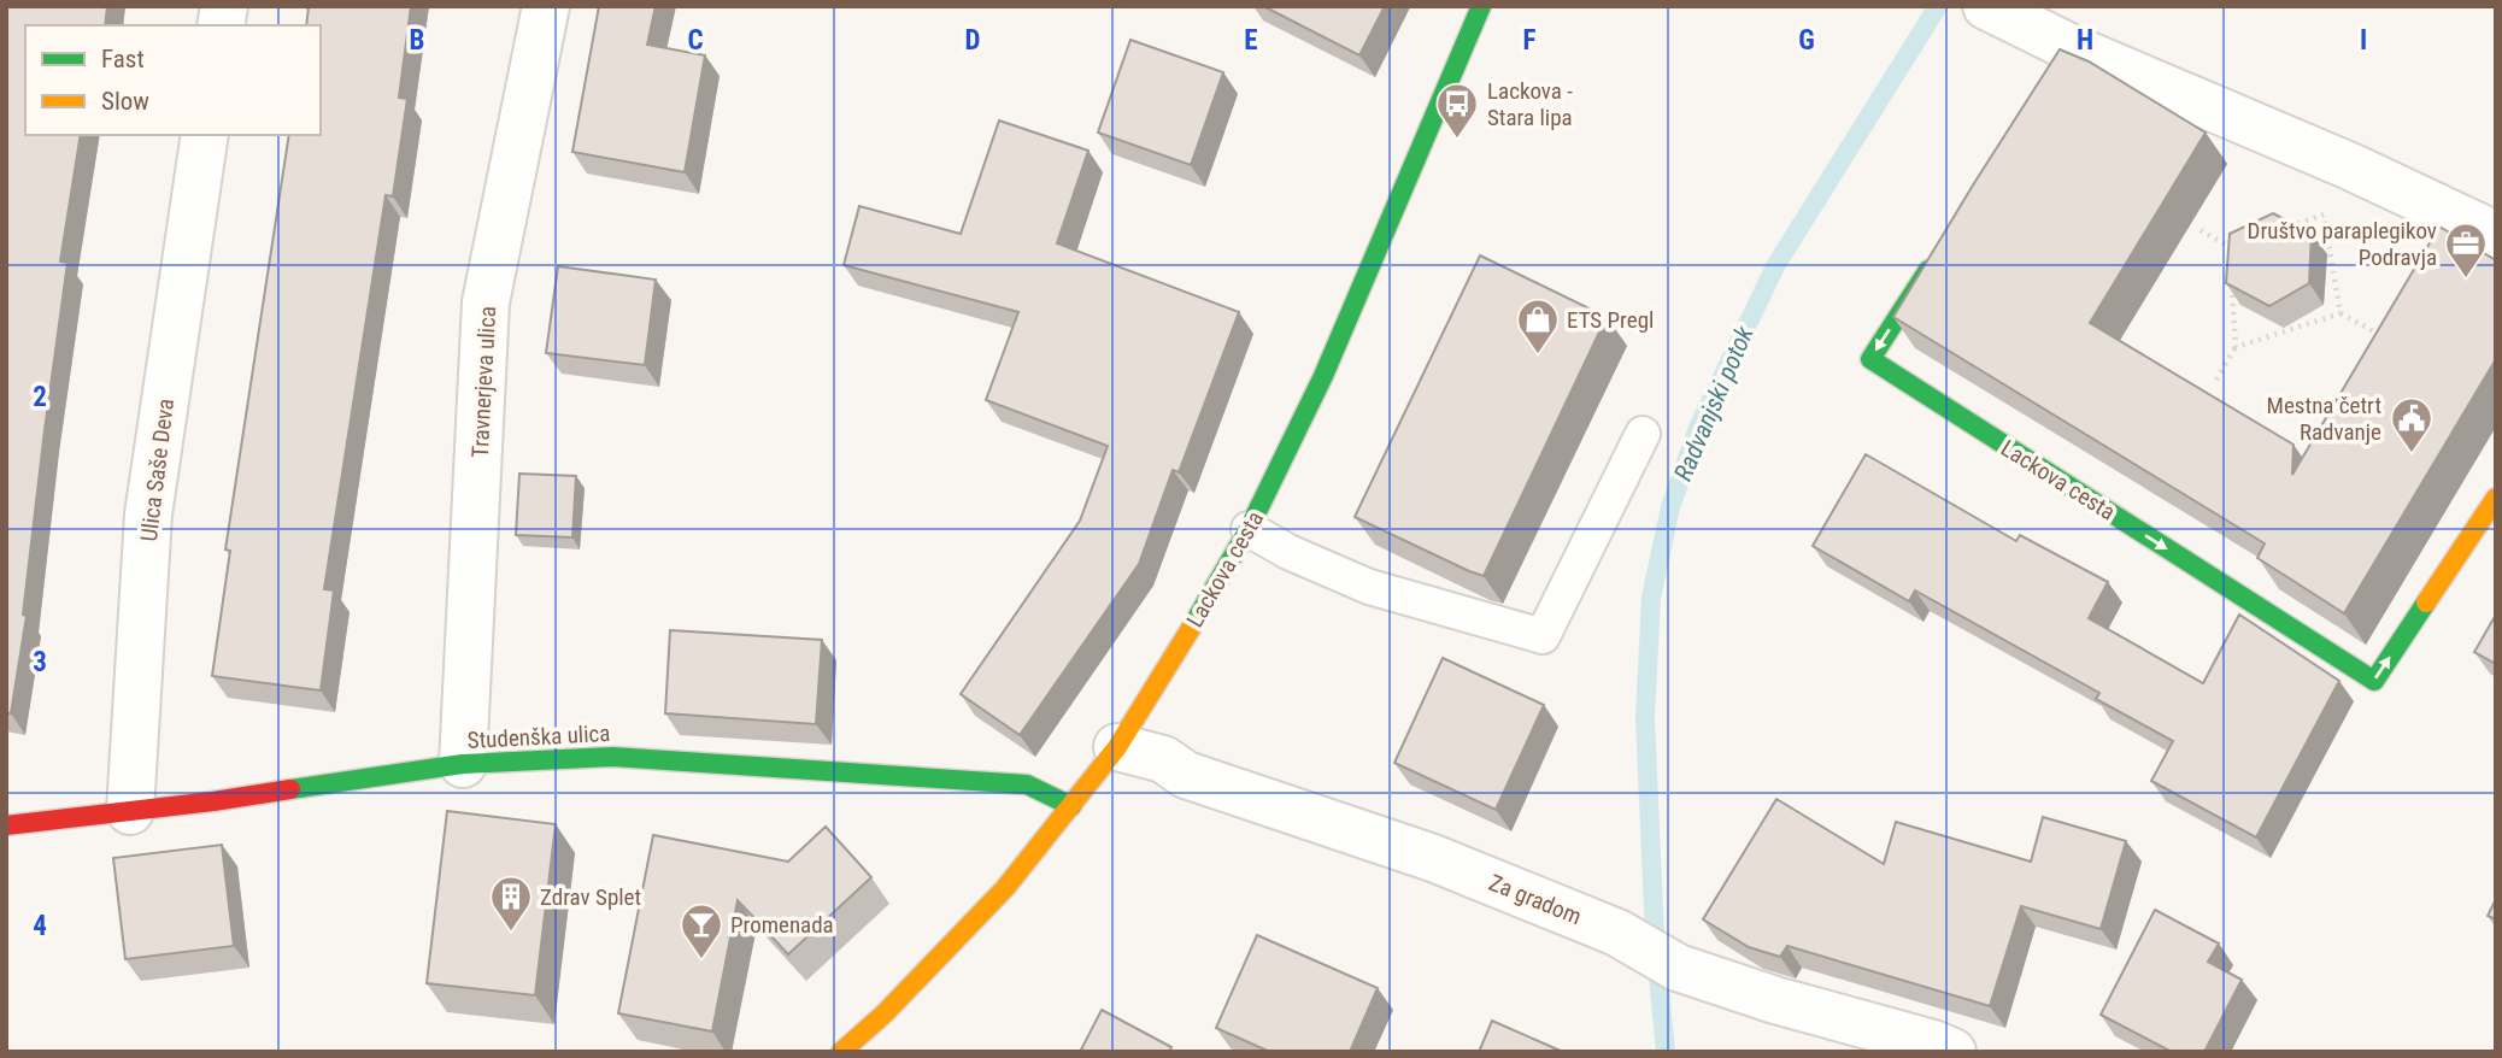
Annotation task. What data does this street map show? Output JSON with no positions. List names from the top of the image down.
{
  "streets": {
    "street": [
      "Travnerjeva ulica",
      "Ulica Saše Deva",
      "Lackova cesta",
      "Studenška ulica",
      "Za gradom"
    ]
  },
  "crossings": [
    ["Travnerjeva ulica", "Studenška ulica"],
    ["Ulica Saše Deva", "Studenška ulica"],
    ["Lackova cesta", "Studenška ulica"],
    ["Lackova cesta", "Za gradom"]
  ],
  "water": ["Radvanjski potok"],
  "places": {
    "bus stop": ["Lackova - Stara lipa"],
    "office": ["Društvo paraplegikov Podravja"],
    "shop": ["ETS Pregl"],
    "public building": ["Mestna četrt Radvanje"],
    "building": ["Zdrav Splet"],
    "bar": ["Promenada"]
  },
  "legend": ["Fast", "Slow"],
  "grid": {
    "columns": [
      "B",
      "C",
      "D",
      "E",
      "F",
      "G",
      "H",
      "I"
    ],
    "rows": ["2", "3", "4"]
  }
}
